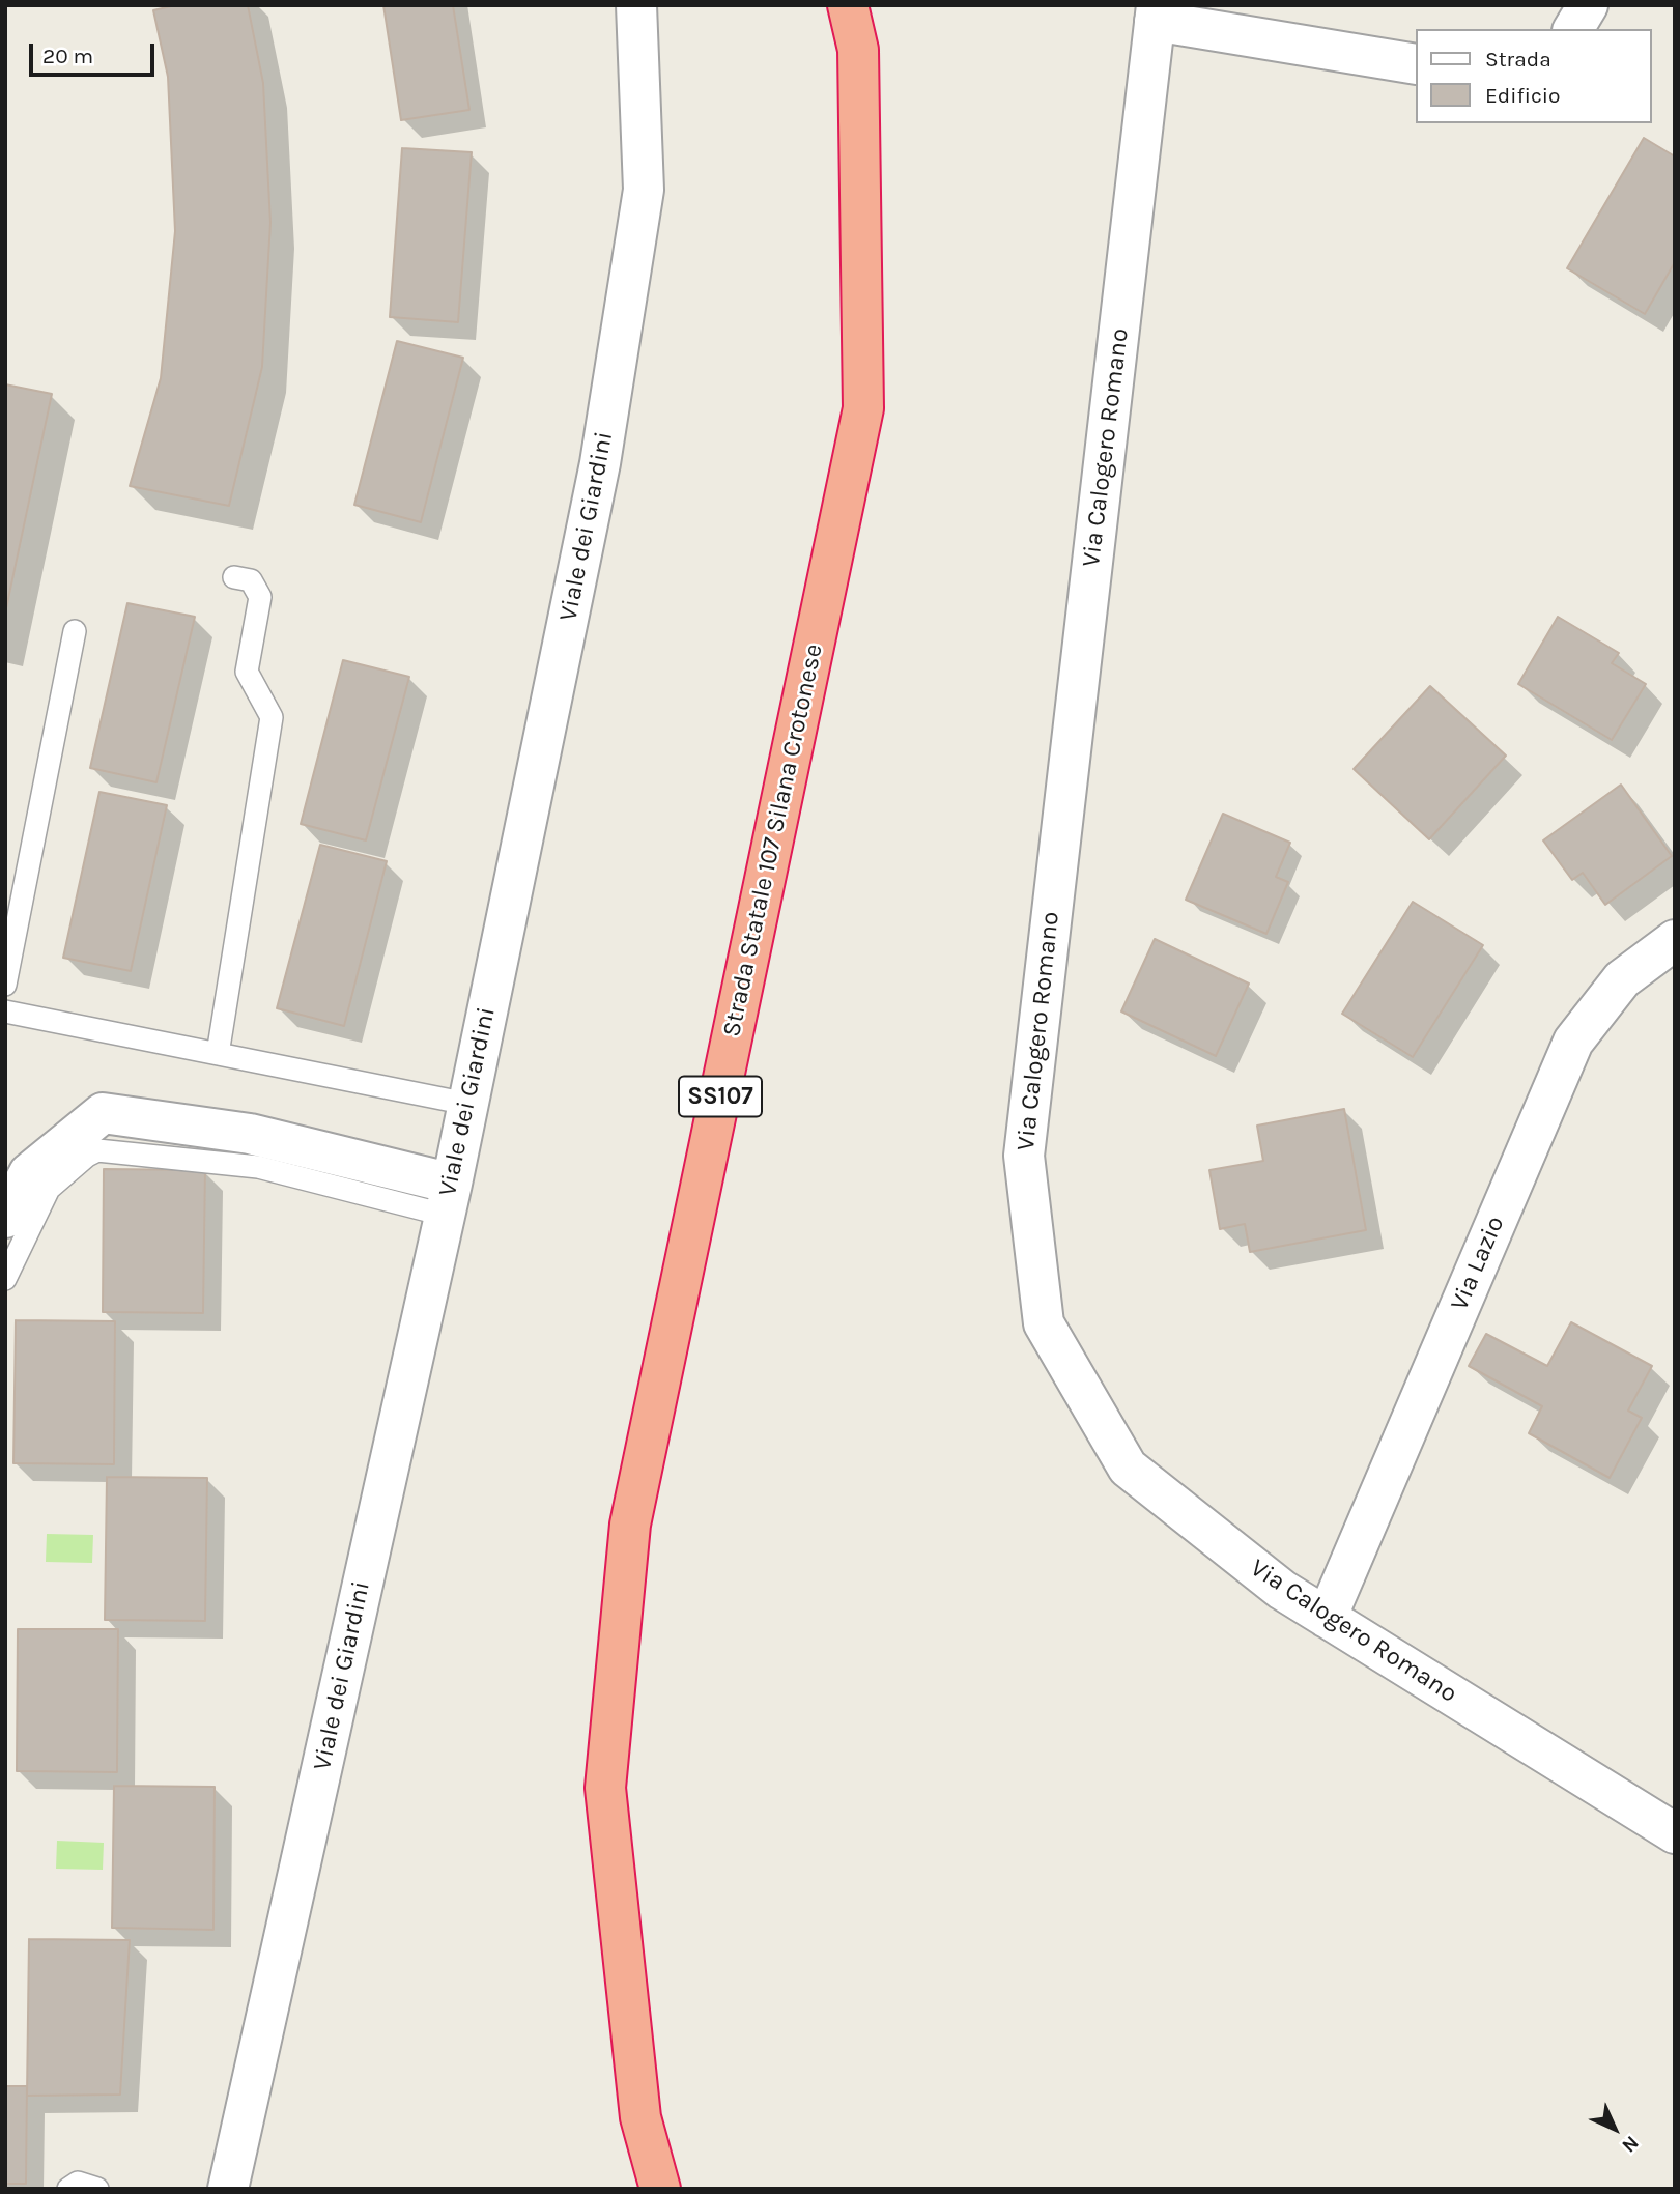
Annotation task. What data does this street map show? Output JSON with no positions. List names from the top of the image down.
{
  "streets": {
    "highway": ["Strada Statale 107 Silana Crotonese", "SS107"],
    "street": ["Via Calogero Romano", "Viale dei Giardini", "Via Lazio"]
  },
  "crossings": [
    ["Via Calogero Romano", "Via Lazio"]
  ],
  "legend": ["Strada", "Edificio"],
  "scale_bar": "20 m",
  "north": "bottom right"
}
